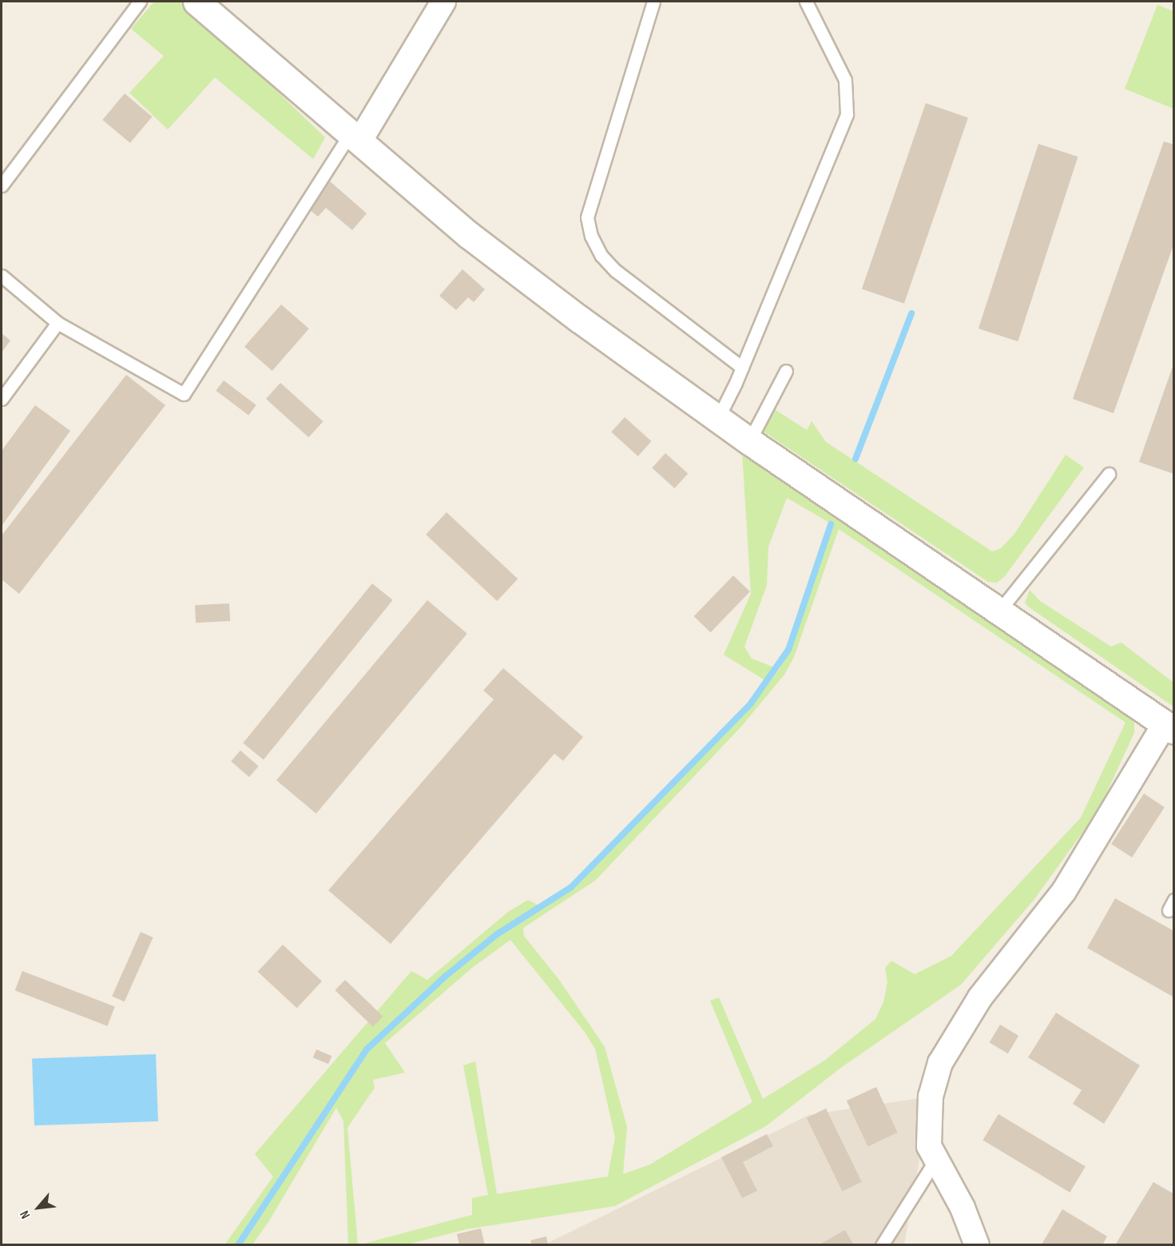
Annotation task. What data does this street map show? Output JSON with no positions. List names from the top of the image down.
{
  "north": "bottom left"
}
